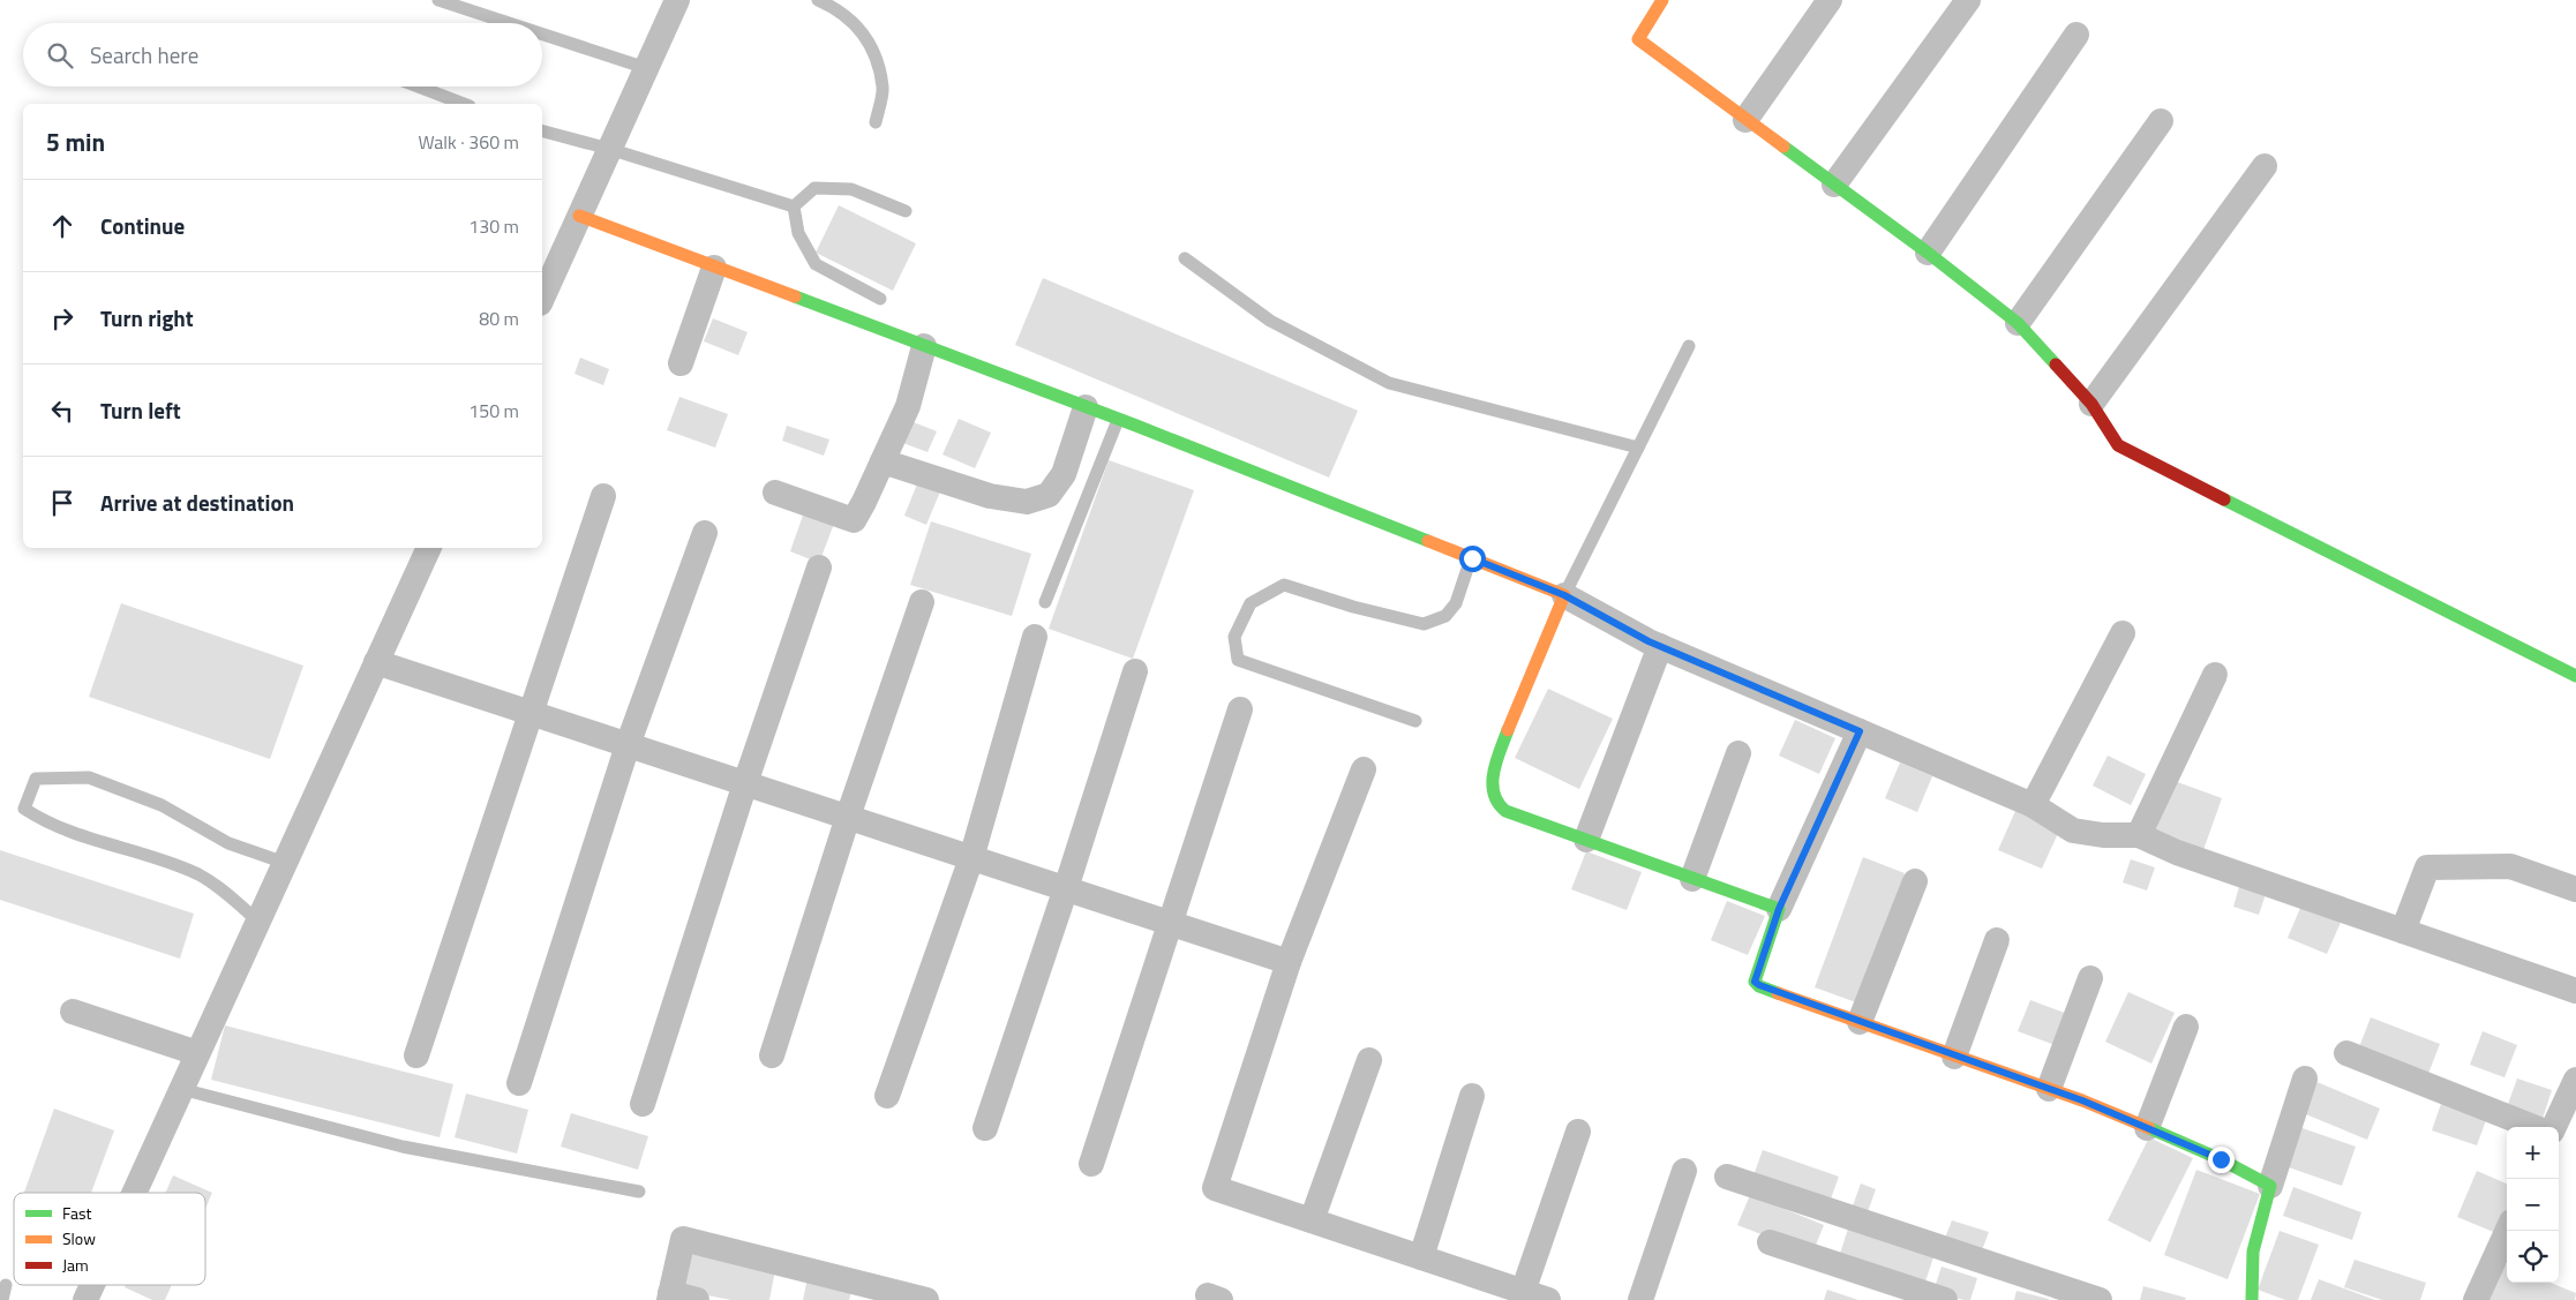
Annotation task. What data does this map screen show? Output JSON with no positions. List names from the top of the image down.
{
  "legend": ["Fast", "Slow", "Jam"],
  "page": {
    "search": "Search here",
    "heading": ["5 min", "Walk · 360 m"],
    "list": [
      ["Continue", "130 m"],
      ["Turn right", "80 m"],
      ["Turn left", "150 m"],
      "Arrive at destination"
    ],
    "map_buttons": ["+", "−"]
  }
}
